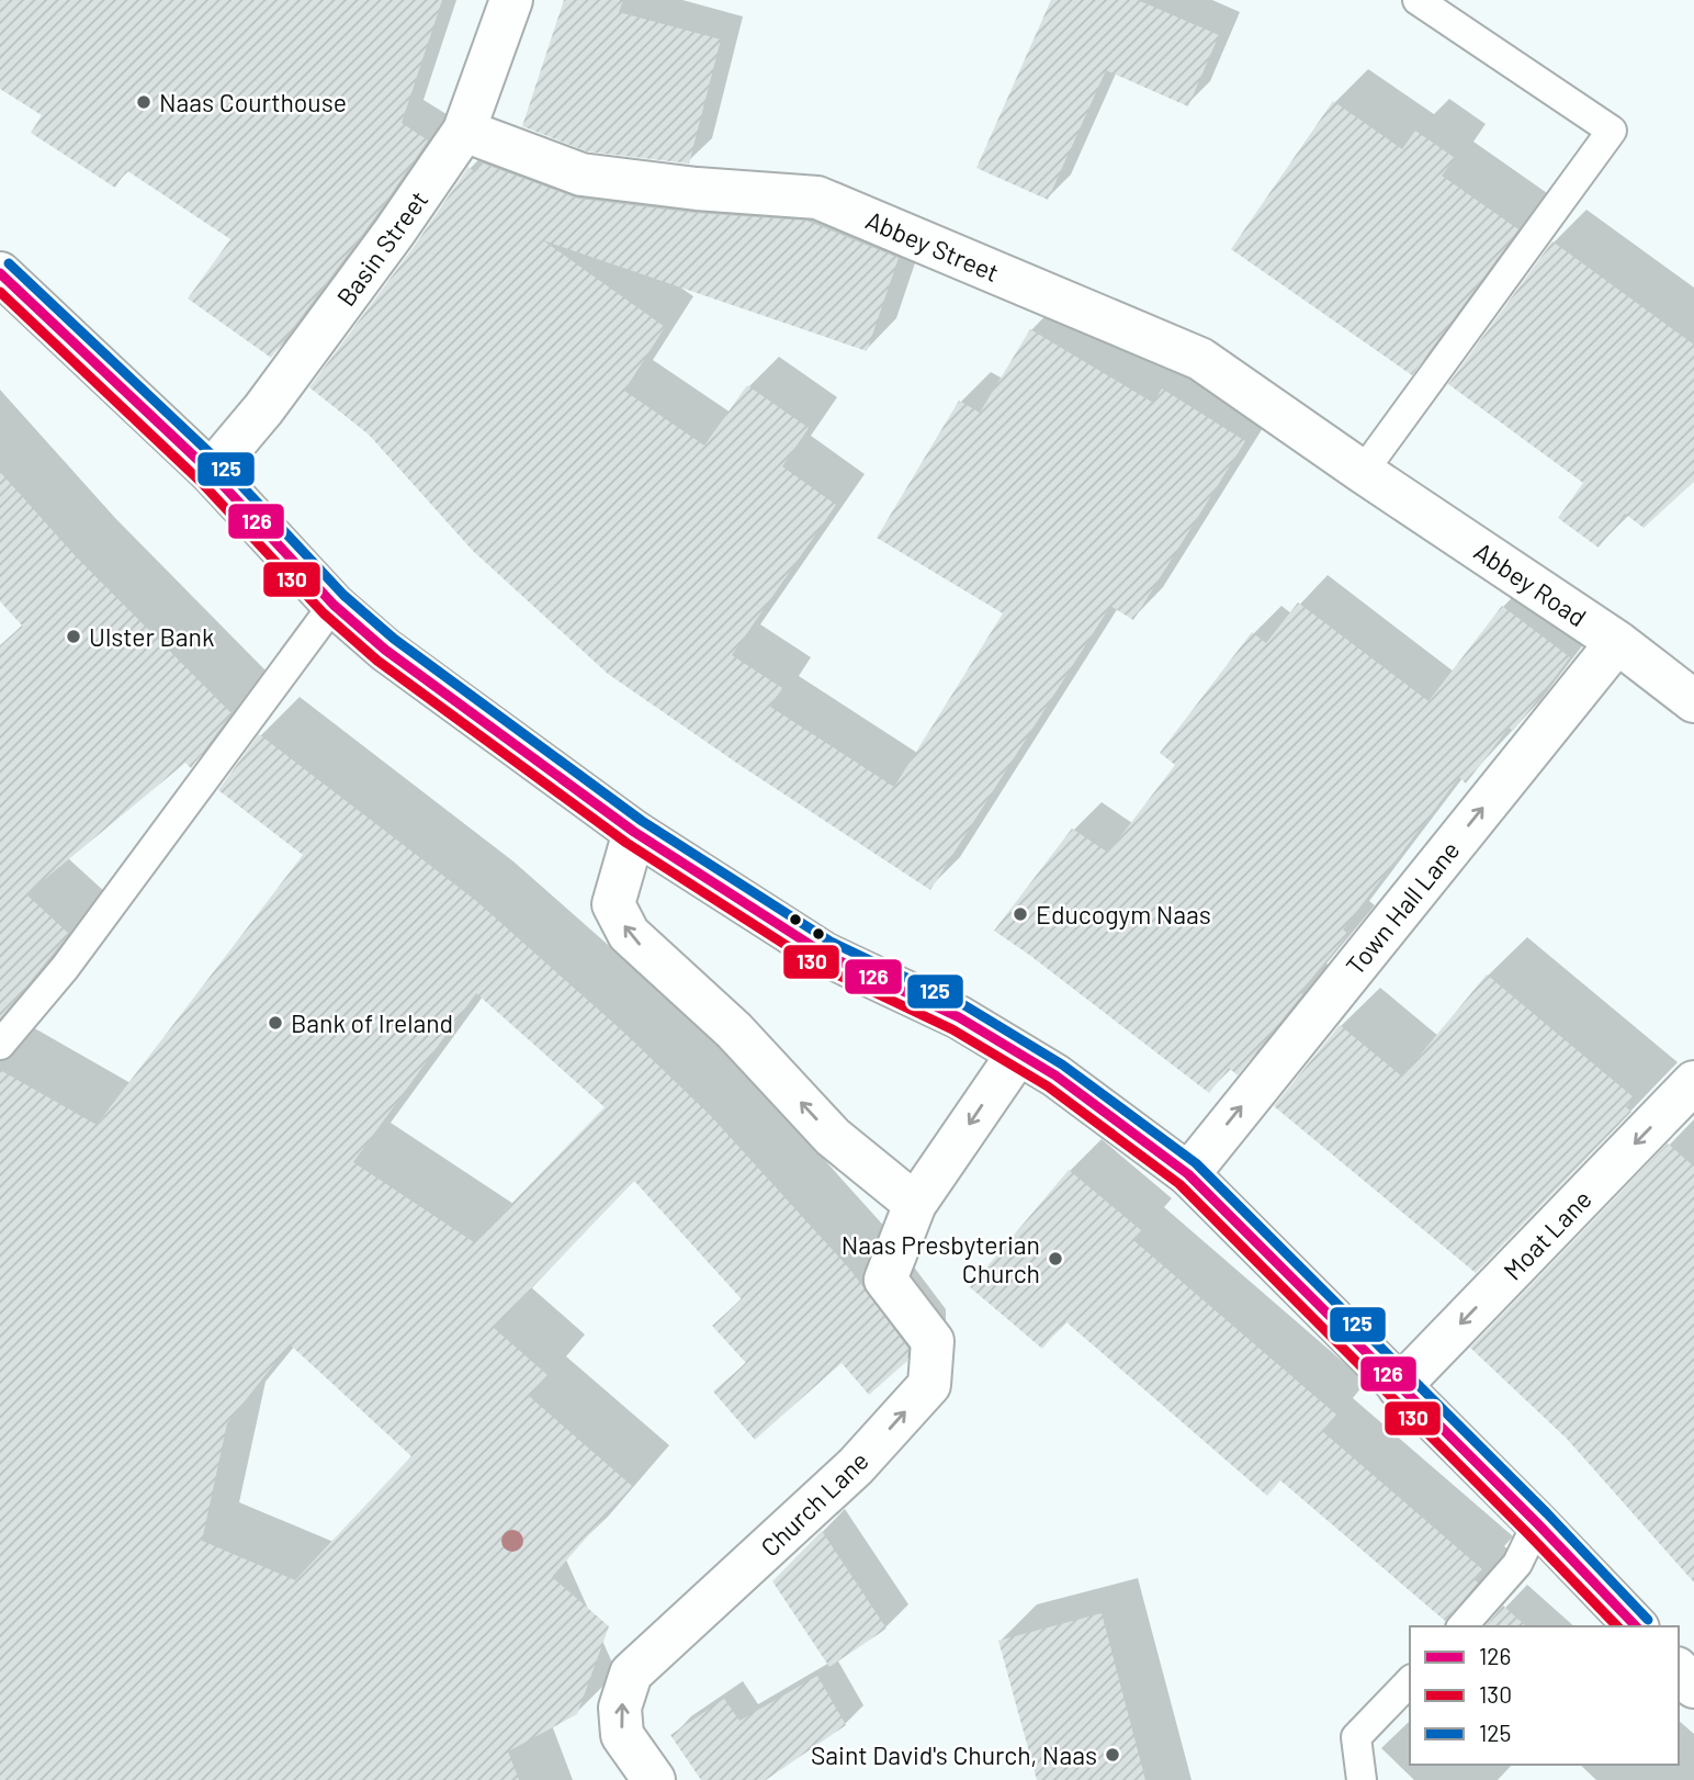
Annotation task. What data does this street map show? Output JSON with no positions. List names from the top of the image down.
{
  "streets": {
    "street": [
      "Abbey Street",
      "Basin Street",
      "Abbey Road",
      "Town Hall Lane",
      "Moat Lane",
      "Church Lane"
    ]
  },
  "crossings": [
    ["Abbey Street", "Basin Street"],
    ["Abbey Street", "Abbey Road"],
    ["Abbey Road", "Town Hall Lane"]
  ],
  "one_way": ["Town Hall Lane", "Moat Lane", "Church Lane"],
  "places": [
    "Naas Courthouse",
    "Ulster Bank",
    "Educogym Naas",
    "Bank of Ireland",
    "Naas Presbyterian Church",
    "Saint David's Church, Naas"
  ],
  "lines": ["transit line 125", "transit line 126", "transit line 130"],
  "legend": ["126", "130", "125"]
}
